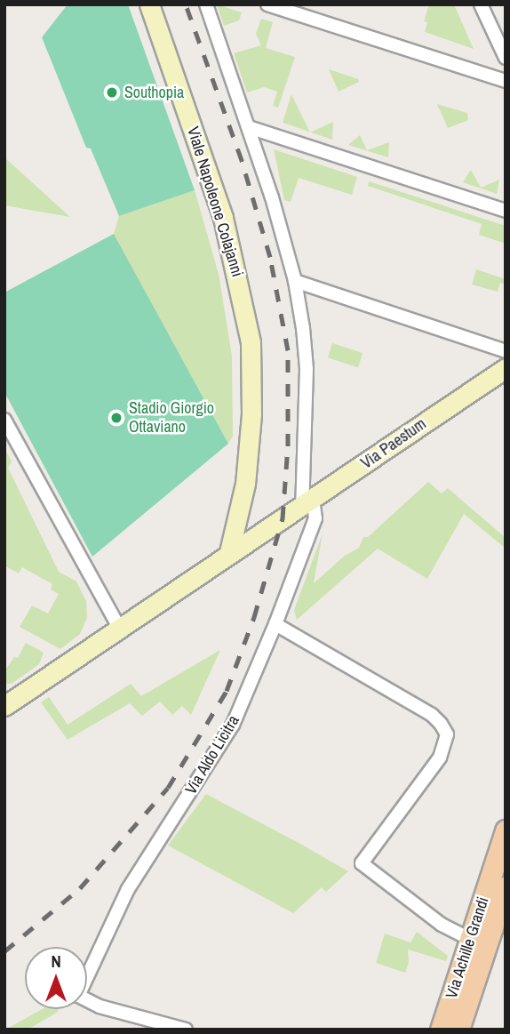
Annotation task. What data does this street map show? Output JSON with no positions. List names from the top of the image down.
{
  "streets": {
    "main road": ["Via Achille Grandi"],
    "street": ["Viale Napoleone Colajanni", "Via Paestum", "Via Aldo Licitra"]
  },
  "crossings": [
    ["Viale Napoleone Colajanni", "Via Paestum"],
    ["Via Paestum", "Via Aldo Licitra"]
  ],
  "places": ["Southopia", "Stadio Giorgio Ottaviano"],
  "north": "top"
}
